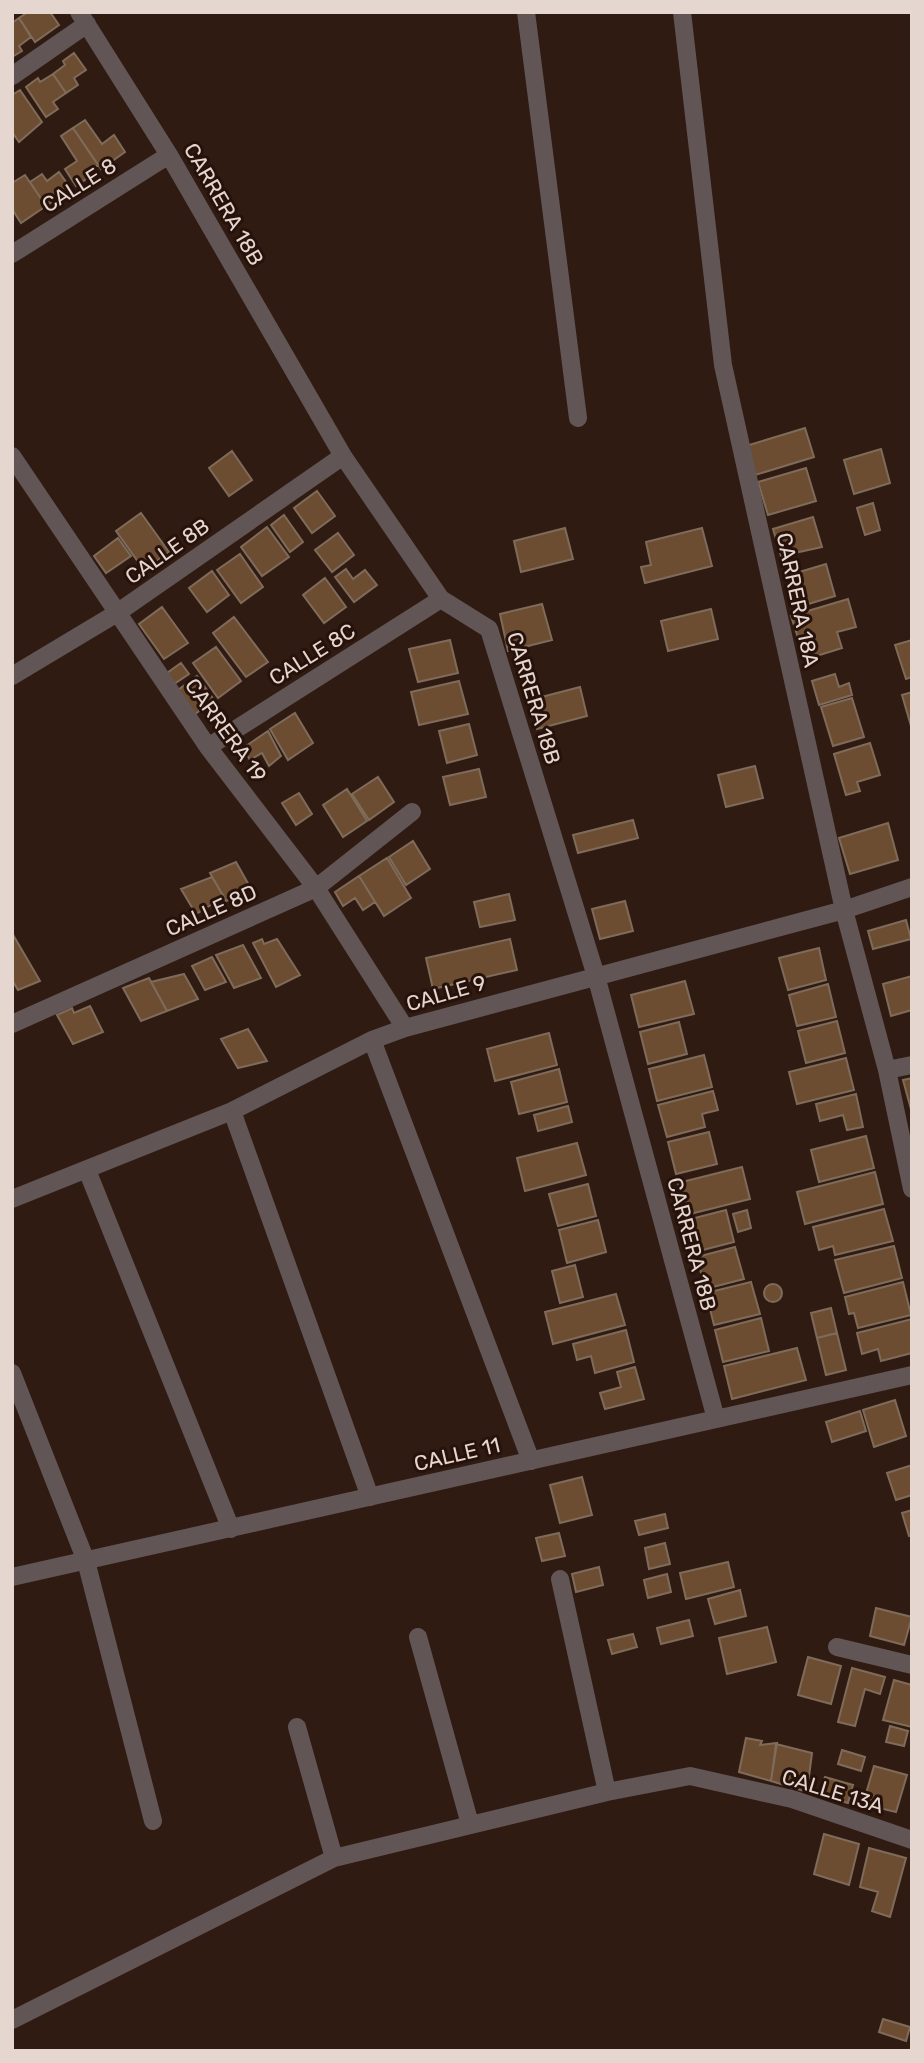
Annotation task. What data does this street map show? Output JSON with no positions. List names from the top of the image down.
{
  "streets": {
    "street": [
      "CALLE 8",
      "CARRERA 18B",
      "CALLE 8B",
      "CARRERA 18A",
      "CALLE 8C",
      "CARRERA 19",
      "CALLE 8D",
      "CALLE 9",
      "CALLE 11",
      "CALLE 13A"
    ]
  },
  "crossings": [
    ["CALLE 8", "CARRERA 18B"],
    ["CARRERA 18B", "CALLE 8B"],
    ["CARRERA 18B", "CALLE 8C"],
    ["CARRERA 18B", "CALLE 9"],
    ["CARRERA 18B", "CALLE 11"],
    ["CALLE 8B", "CARRERA 19"],
    ["CARRERA 18A", "CALLE 9"],
    ["CALLE 8C", "CARRERA 19"],
    ["CARRERA 19", "CALLE 8D"],
    ["CARRERA 19", "CALLE 9"]
  ]
}
